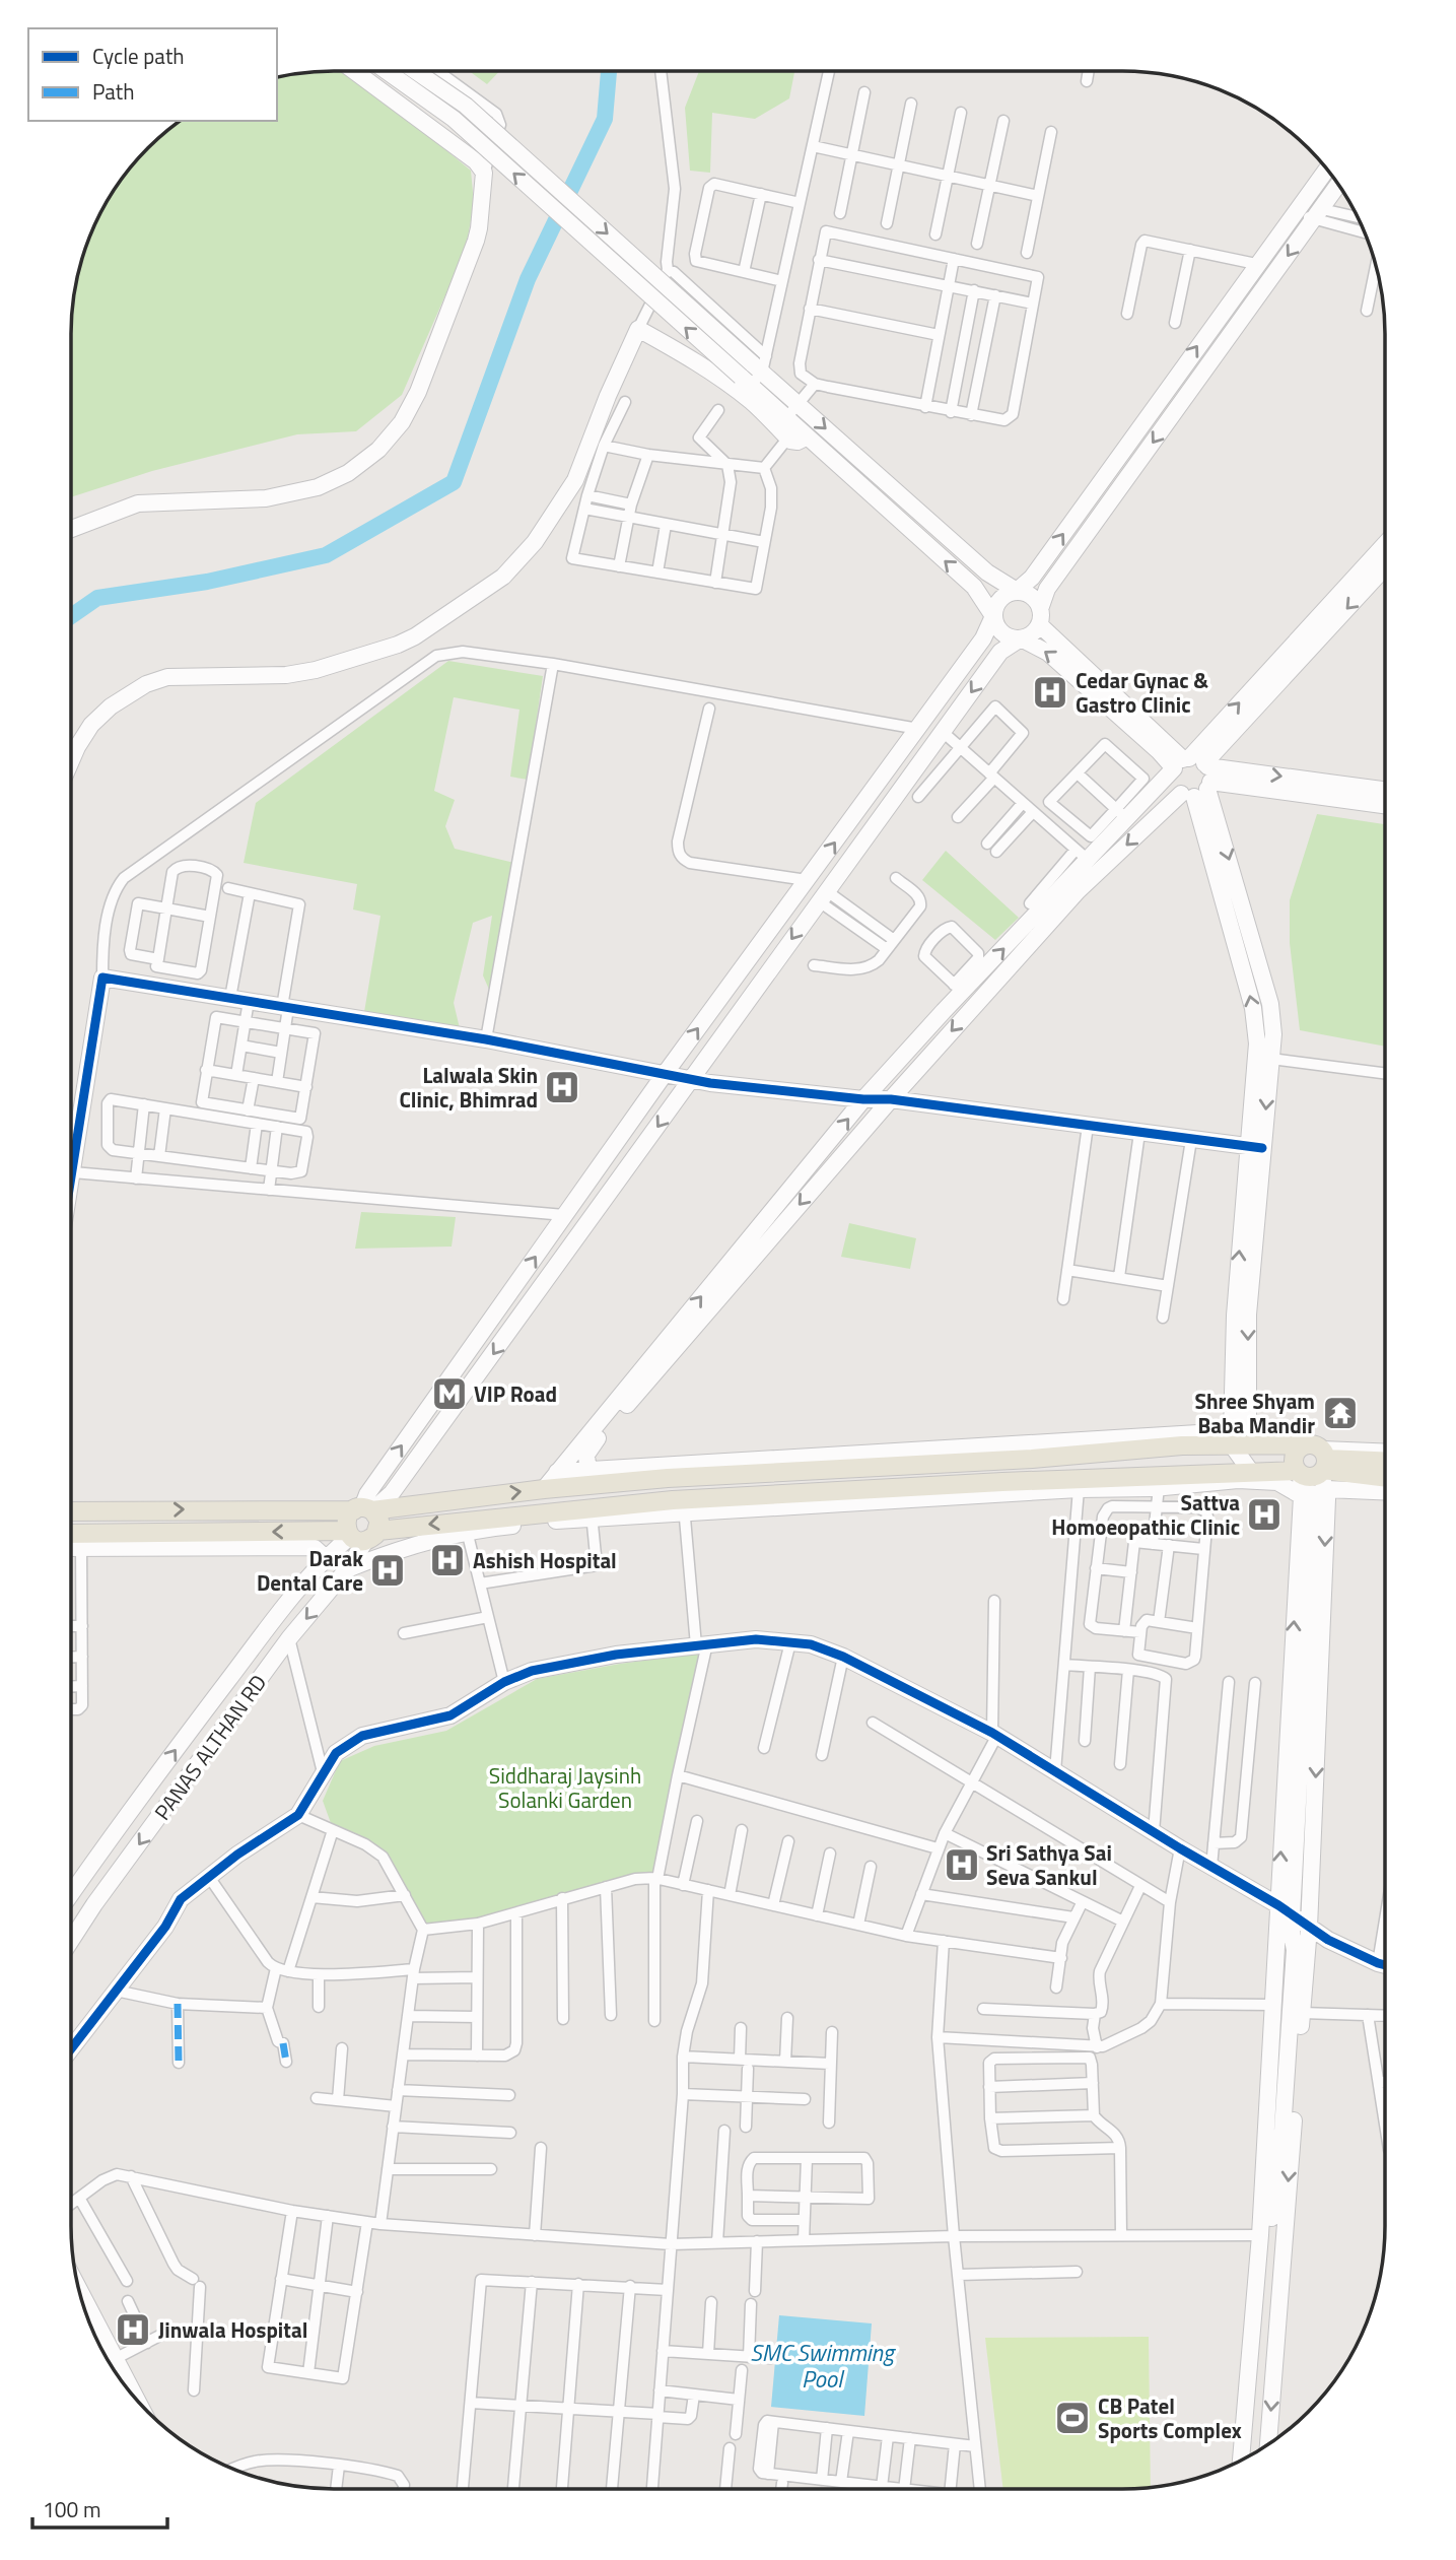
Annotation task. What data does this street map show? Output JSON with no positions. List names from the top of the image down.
{
  "streets": {
    "main road": ["PANAS ALTHAN RD"]
  },
  "water": ["SMC Swimming Pool"],
  "parks": ["Siddharaj Jaysinh Solanki Garden"],
  "places": {
    "hospital": [
      "Cedar Gynac & Gastro Clinic",
      "Lalwala Skin Clinic, Bhimrad",
      "Sattva Homoeopathic Clinic",
      "Ashish Hospital",
      "Darak Dental Care",
      "Sri Sathya Sai Seva Sankul",
      "Jinwala Hospital"
    ],
    "metro station": ["VIP Road"],
    "temple": ["Shree Shyam Baba Mandir"],
    "sports": ["CB Patel Sports Complex"]
  },
  "legend": ["Cycle path", "Path"],
  "scale_bar": "100 m"
}
